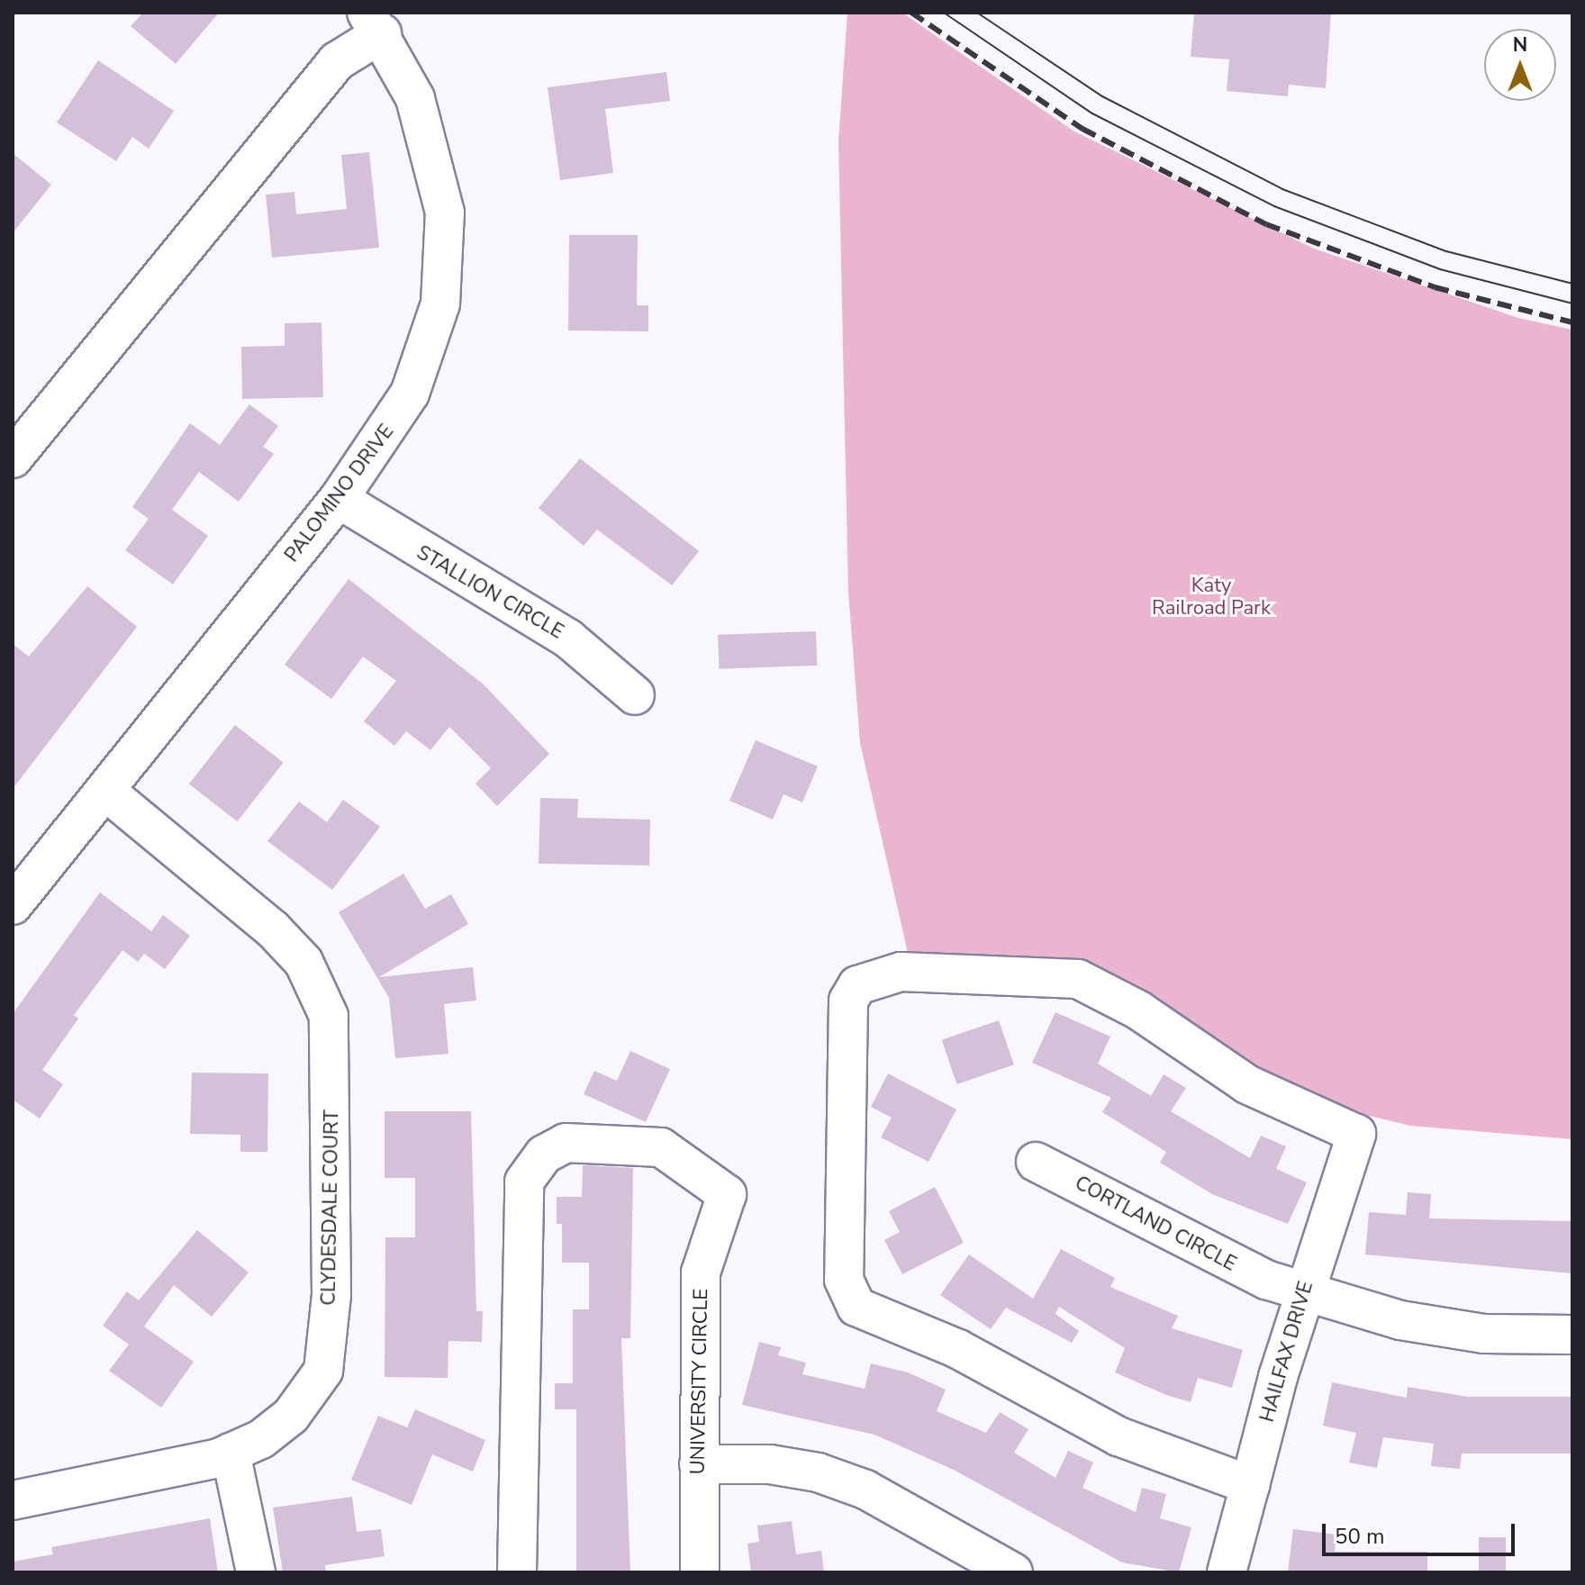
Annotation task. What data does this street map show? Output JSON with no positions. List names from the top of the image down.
{
  "streets": {
    "street": [
      "PALOMINO DRIVE",
      "STALLION CIRCLE",
      "CLYDESDALE COURT",
      "CORTLAND CIRCLE",
      "HAILFAX DRIVE",
      "UNIVERSITY CIRCLE"
    ]
  },
  "crossings": [
    ["PALOMINO DRIVE", "STALLION CIRCLE"],
    ["PALOMINO DRIVE", "CLYDESDALE COURT"],
    ["CORTLAND CIRCLE", "HAILFAX DRIVE"]
  ],
  "parks": ["Katy Railroad Park"],
  "scale_bar": "50 m",
  "north": "top"
}
